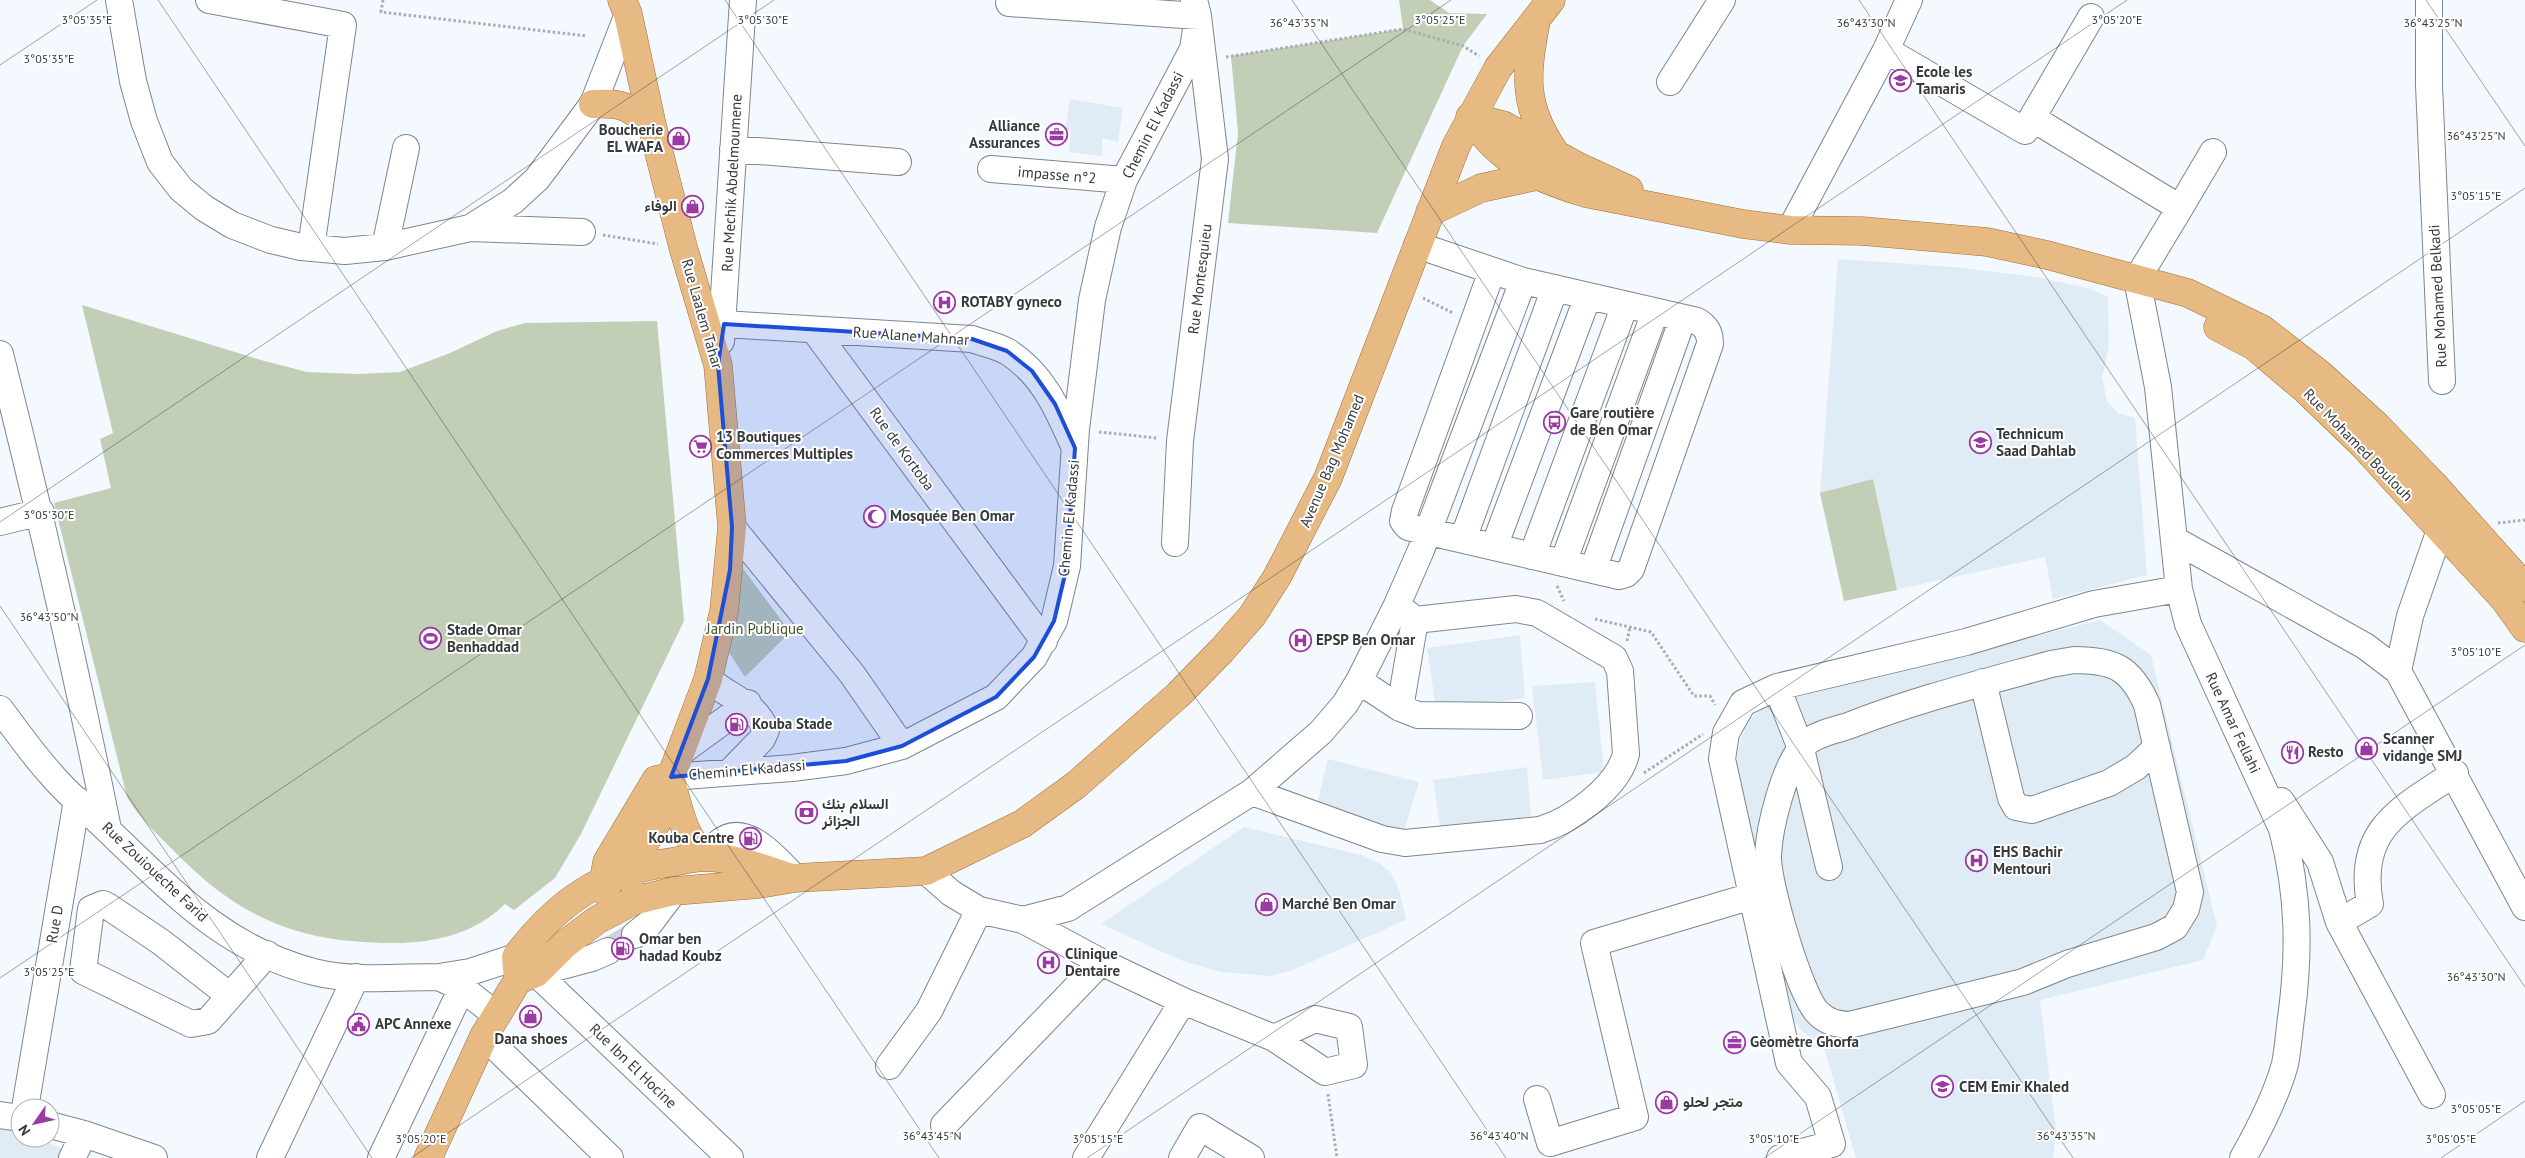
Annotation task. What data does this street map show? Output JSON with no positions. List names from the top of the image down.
{
  "streets": {
    "main road": ["Rue Laalem Tahar", "Rue Mohamed Boulouh", "Avenue Bag Mohamed"],
    "street": [
      "Chemin El Kadassi",
      "impasse n°2",
      "Rue Mechik Abdelmoumene",
      "Rue Montesquieu",
      "Rue Mohamed Belkadi",
      "Rue Alane Mahnar",
      "Rue de Kortoba",
      "Rue Amar Fellahi",
      "Rue Zouioueche Farid",
      "Rue D",
      "Rue Ibn El Hocine"
    ]
  },
  "crossings": [
    ["Chemin El Kadassi", "impasse n°2"],
    ["Chemin El Kadassi", "Rue Montesquieu"],
    ["Chemin El Kadassi", "Rue Laalem Tahar"],
    ["Chemin El Kadassi", "Rue Alane Mahnar"],
    ["Chemin El Kadassi", "Rue de Kortoba"],
    ["Rue Mechik Abdelmoumene", "Rue Laalem Tahar"],
    ["Rue Mechik Abdelmoumene", "Rue Alane Mahnar"],
    ["Rue Alane Mahnar", "Rue de Kortoba"],
    ["Rue Mohamed Boulouh", "Rue Amar Fellahi"],
    ["Rue Zouioueche Farid", "Rue D"],
    ["Rue Zouioueche Farid", "Rue Ibn El Hocine"]
  ],
  "parks": ["Jardin Publique"],
  "places": {
    "school or university": ["Ecole les Tamaris", "Technicum Saad Dahlab", "CEM Emir Khaled"],
    "office": ["Alliance Assurances", "Gèomètre Ghorfa"],
    "shop": [
      "Boucherie EL WAFA",
      "الوفاء",
      "Scanner vidange SMJ",
      "Marché Ben Omar",
      "Dana shoes",
      "متجر لحلو"
    ],
    "hospital": [
      "ROTABY gyneco",
      "EPSP Ben Omar",
      "EHS Bachir Mentouri",
      "Clinique Dentaire"
    ],
    "bus stop": ["Gare routière de Ben Omar"],
    "supermarket": ["13 Boutiques Commerces Multiples"],
    "mosque": ["Mosquée Ben Omar"],
    "sports": ["Stade Omar Benhaddad"],
    "fuel station": ["Kouba Stade", "Kouba Centre", "Omar ben hadad Koubz"],
    "restaurant": ["Resto"],
    "bank": ["السلام بنك الجزائر"],
    "public building": ["APC Annexe"]
  },
  "north": "bottom left",
  "coordinates": [
    "3°05'35\"E",
    "3°05'30\"E",
    "3°05'25\"E",
    "3°05'20\"E",
    "36°43'35\"N",
    "36°43'30\"N",
    "36°43'25\"N",
    "3°05'15\"E",
    "36°43'50\"N",
    "3°05'10\"E",
    "3°05'05\"E",
    "36°43'45\"N",
    "36°43'40\"N"
  ]
}
